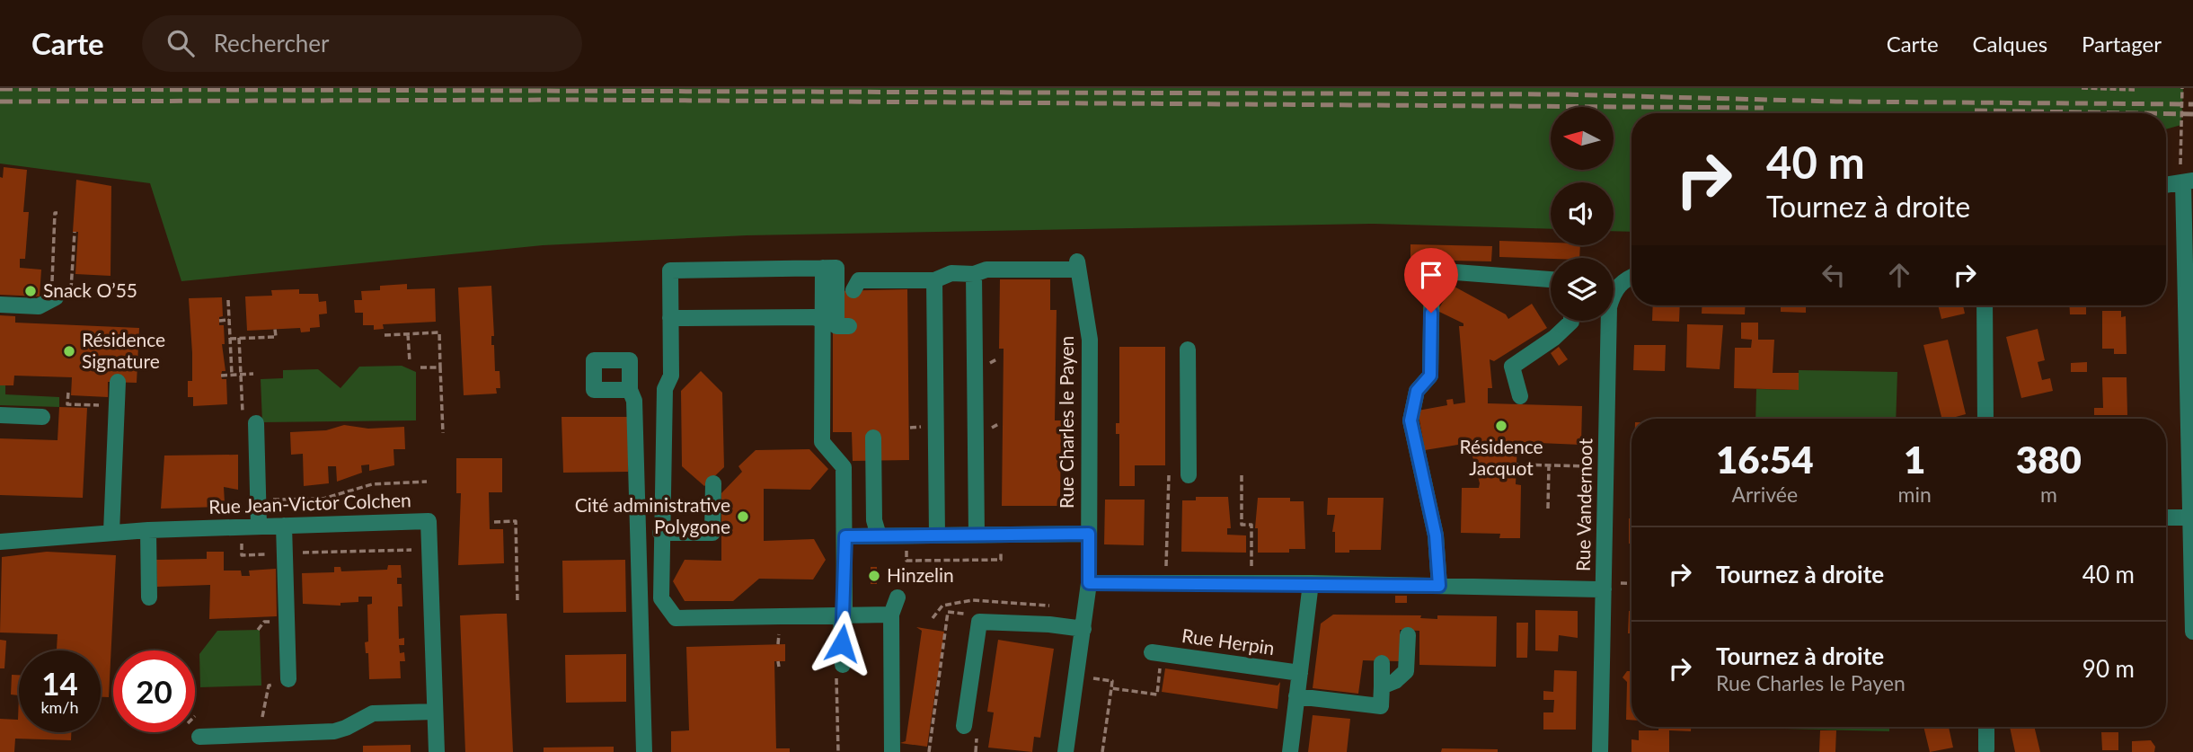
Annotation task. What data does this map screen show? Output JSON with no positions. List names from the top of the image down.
{
  "streets": {
    "street": [
      "Rue Charles le Payen",
      "Rue Jean-Victor Colchen",
      "Rue Vandernoot",
      "Rue Herpin"
    ]
  },
  "places": [
    "Snack O’55",
    "Résidence Signature",
    "Résidence Jacquot",
    "Cité administrative Polygone",
    "Hinzelin"
  ],
  "north": "left",
  "page": {
    "header": "Carte",
    "search": "Rechercher",
    "nav": ["Carte", "Calques", "Partager"],
    "turn": ["40 m", "Tournez à droite"],
    "eta": [
      "16:54",
      "Arrivée",
      "1",
      "min",
      "380",
      "m"
    ],
    "list": [
      {
        "name": "Tournez à droite",
        "value": "40 m"
      },
      {
        "name": "Tournez à droite",
        "note": "Rue Charles le Payen",
        "value": "90 m"
      }
    ],
    "speed": "14 km/h",
    "limit": "20"
  }
}
